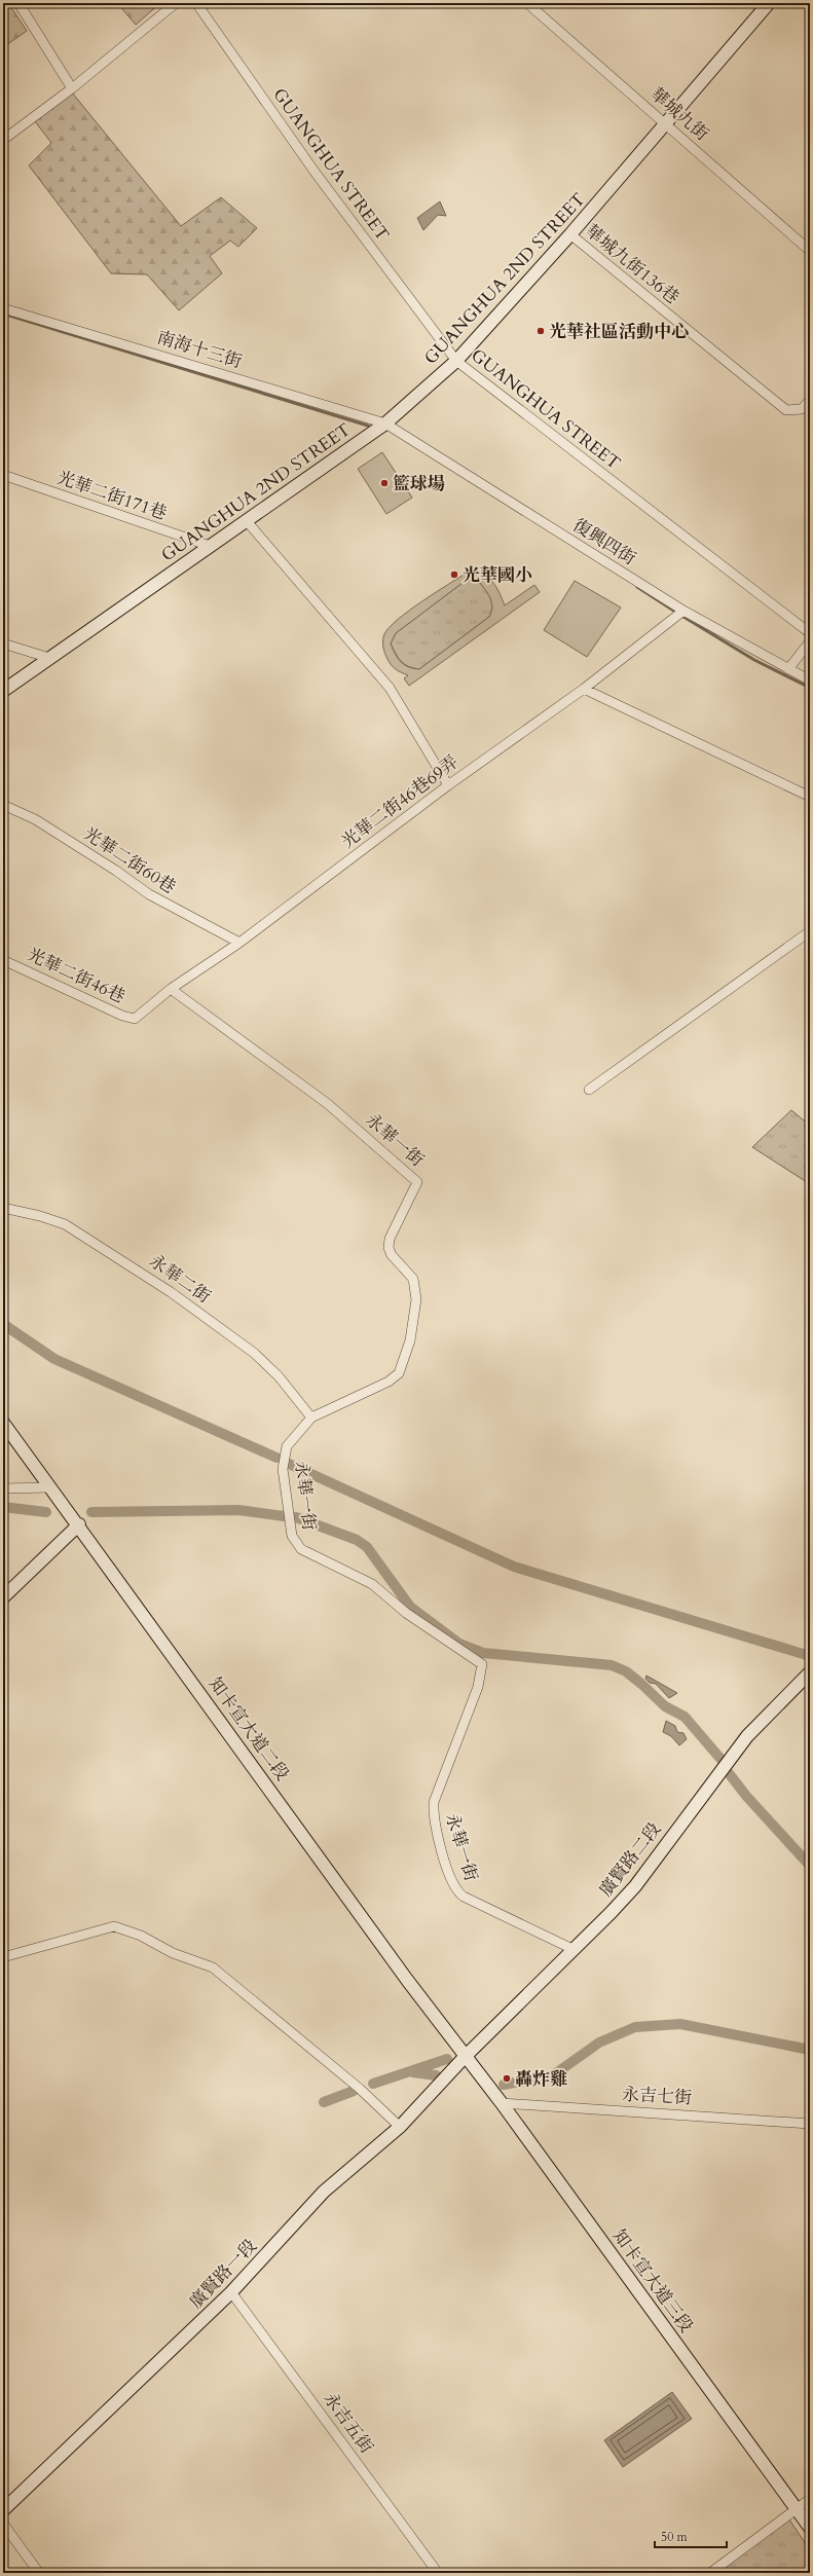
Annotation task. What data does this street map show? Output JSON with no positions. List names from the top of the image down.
{
  "streets": {
    "street": [
      "華城九街",
      "GUANGHUA STREET",
      "華城九街136巷",
      "GUANGHUA 2ND STREET",
      "南海十三街",
      "光華二街171巷",
      "復興四街",
      "光華二街46巷69弄",
      "光華二街60巷",
      "光華二街46巷",
      "永華一街",
      "永華二街",
      "知卡宣大道二段",
      "廣賢路二段",
      "永吉七街",
      "廣賢路一段",
      "知卡宣大道三段",
      "永吉五街"
    ]
  },
  "crossings": [
    ["華城九街", "GUANGHUA 2ND STREET"],
    ["GUANGHUA STREET", "GUANGHUA 2ND STREET"],
    ["華城九街136巷", "GUANGHUA 2ND STREET"],
    ["GUANGHUA 2ND STREET", "南海十三街"],
    ["GUANGHUA 2ND STREET", "光華二街171巷"],
    ["GUANGHUA 2ND STREET", "復興四街"],
    ["南海十三街", "復興四街"],
    ["復興四街", "光華二街46巷69弄"],
    ["光華二街46巷69弄", "光華二街60巷"],
    ["光華二街46巷69弄", "光華二街46巷"],
    ["光華二街46巷69弄", "永華一街"],
    ["永華一街", "永華二街"],
    ["永華一街", "廣賢路二段"],
    ["知卡宣大道二段", "廣賢路二段"],
    ["知卡宣大道二段", "廣賢路一段"],
    ["知卡宣大道二段", "知卡宣大道三段"],
    ["廣賢路二段", "廣賢路一段"],
    ["廣賢路二段", "知卡宣大道三段"],
    ["永吉七街", "知卡宣大道三段"],
    ["廣賢路一段", "知卡宣大道三段"],
    ["廣賢路一段", "永吉五街"]
  ],
  "places": [
    "光華社區活動中心",
    "籃球場",
    "光華國小",
    "轟炸雞"
  ],
  "scale_bar": "50 m"
}
